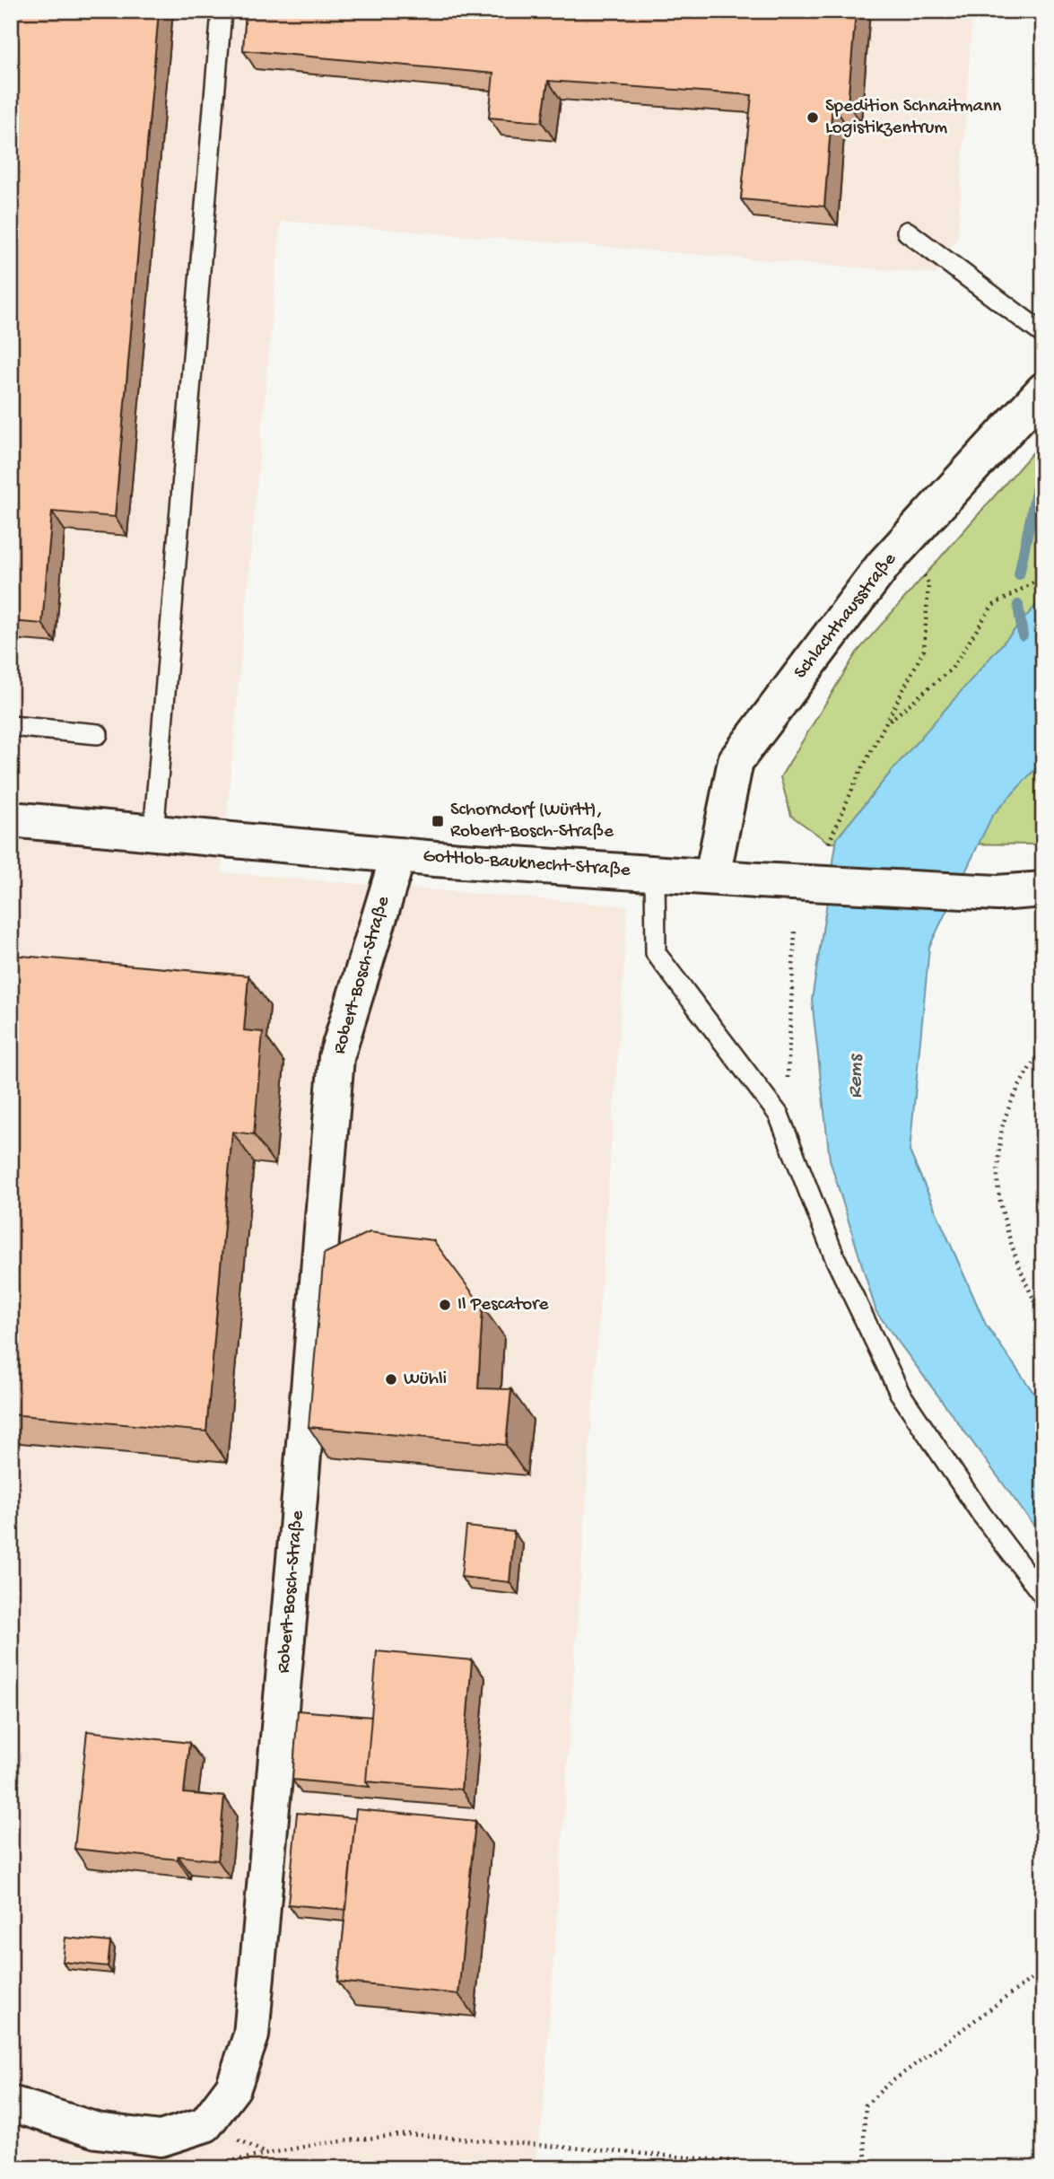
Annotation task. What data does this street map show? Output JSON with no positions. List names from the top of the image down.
{
  "streets": {
    "street": ["Schlachthausstraße", "Gottlob-Bauknecht-Straße", "Robert-Bosch-Straße"]
  },
  "crossings": [
    ["Schlachthausstraße", "Gottlob-Bauknecht-Straße"],
    ["Gottlob-Bauknecht-Straße", "Robert-Bosch-Straße"]
  ],
  "water": ["Rems"],
  "places": {
    "other": ["Spedition Schnaitmann Logistikzentrum", "Il Pescatore", "Wühli"],
    "transit": ["Schorndorf (Württ), Robert-Bosch-Straße"]
  }
}
